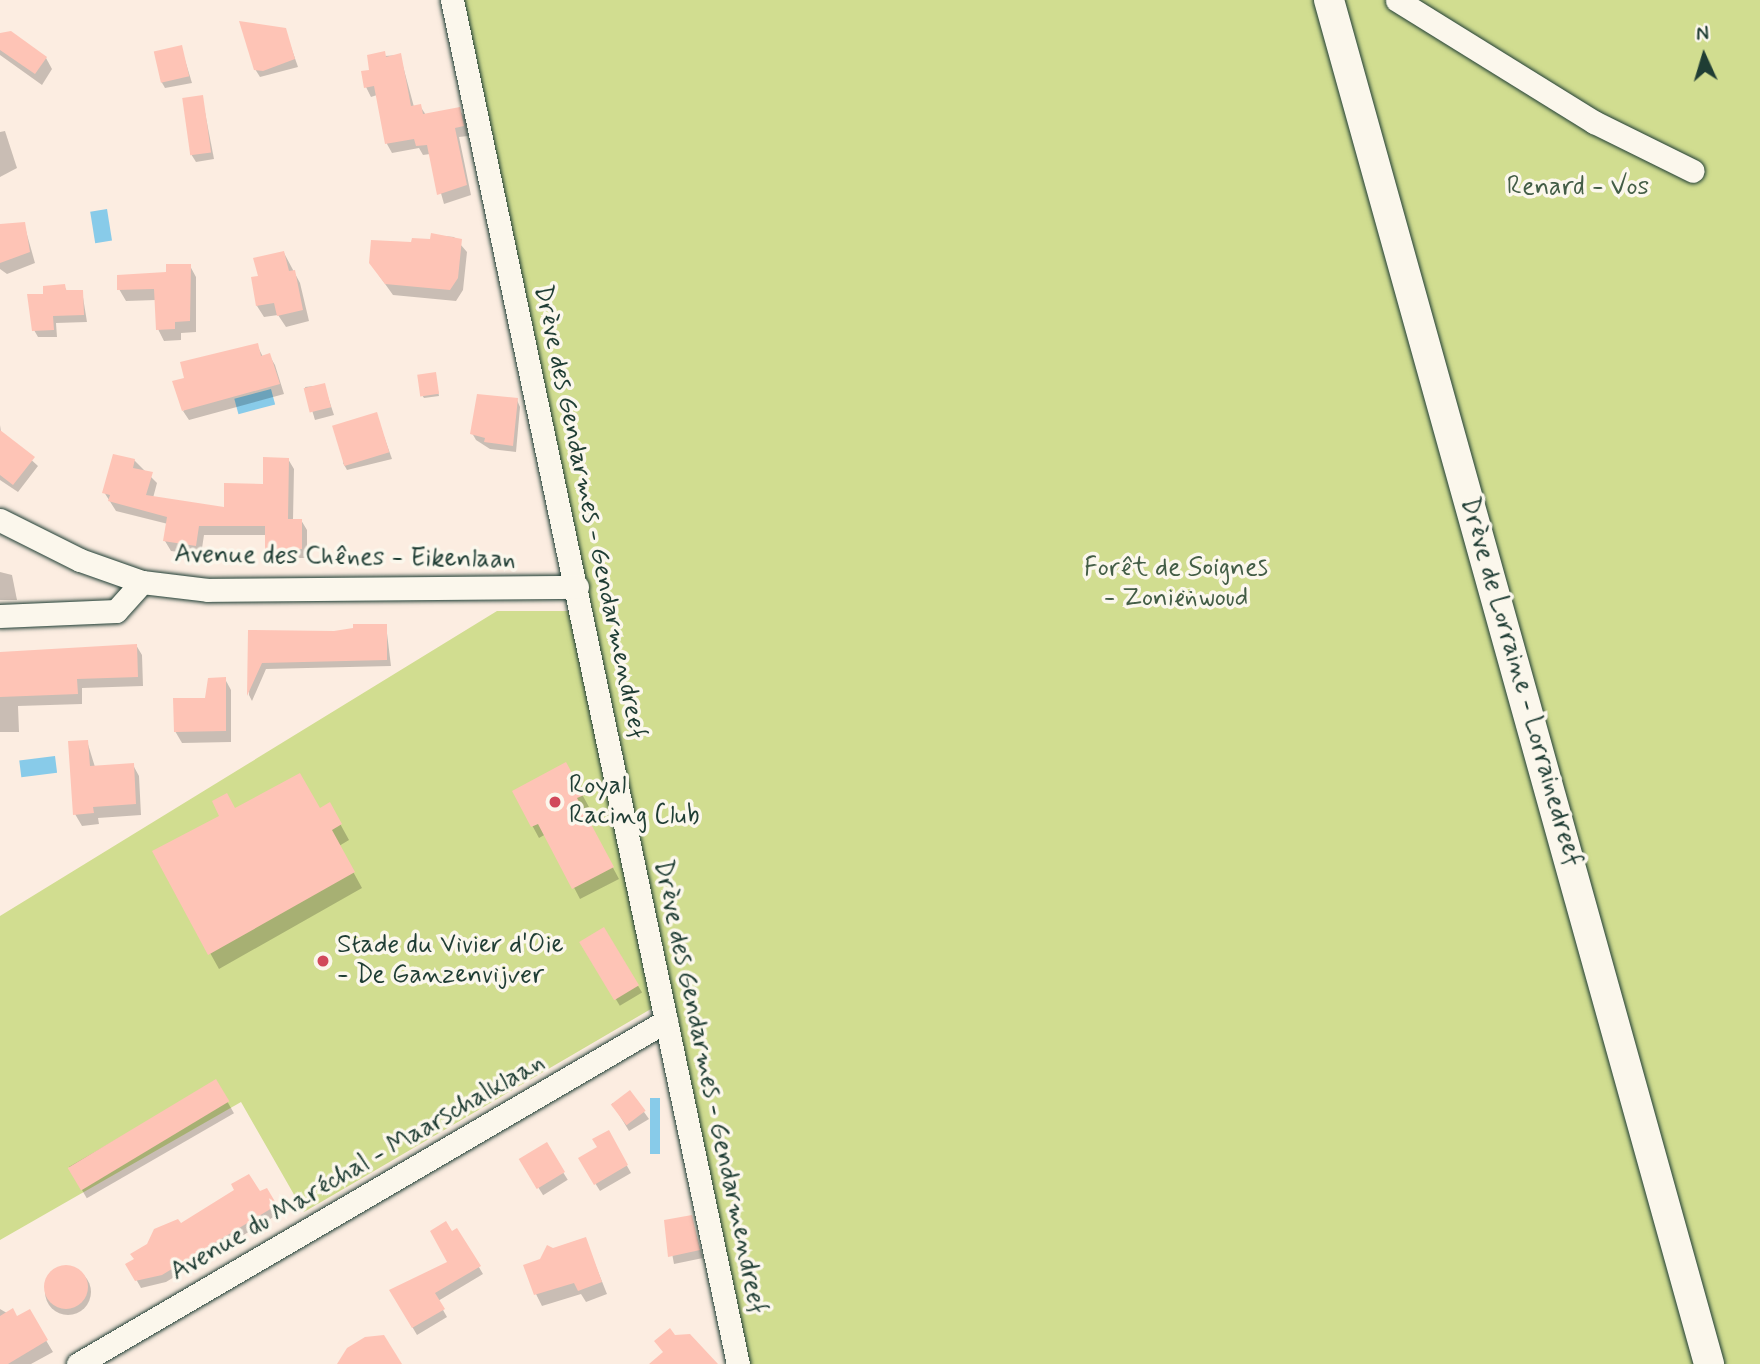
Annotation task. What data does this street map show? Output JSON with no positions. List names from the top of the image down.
{
  "streets": {
    "main road": ["Drève de Lorraine - Lorrainedreef"],
    "street": ["Drève des Gendarmes - Gendarmendreef", "Avenue des Chênes - Eikenlaan", "Avenue du Maréchal - Maarschalklaan"]
  },
  "crossings": [
    ["Drève des Gendarmes - Gendarmendreef", "Avenue des Chênes - Eikenlaan"],
    ["Drève des Gendarmes - Gendarmendreef", "Avenue du Maréchal - Maarschalklaan"]
  ],
  "parks": ["Renard - Vos", "Forêt de Soignes - Zoniënwoud"],
  "places": ["Royal Racing Club", "Stade du Vivier d'Oie - De Ganzenvijver"],
  "north": "top"
}
